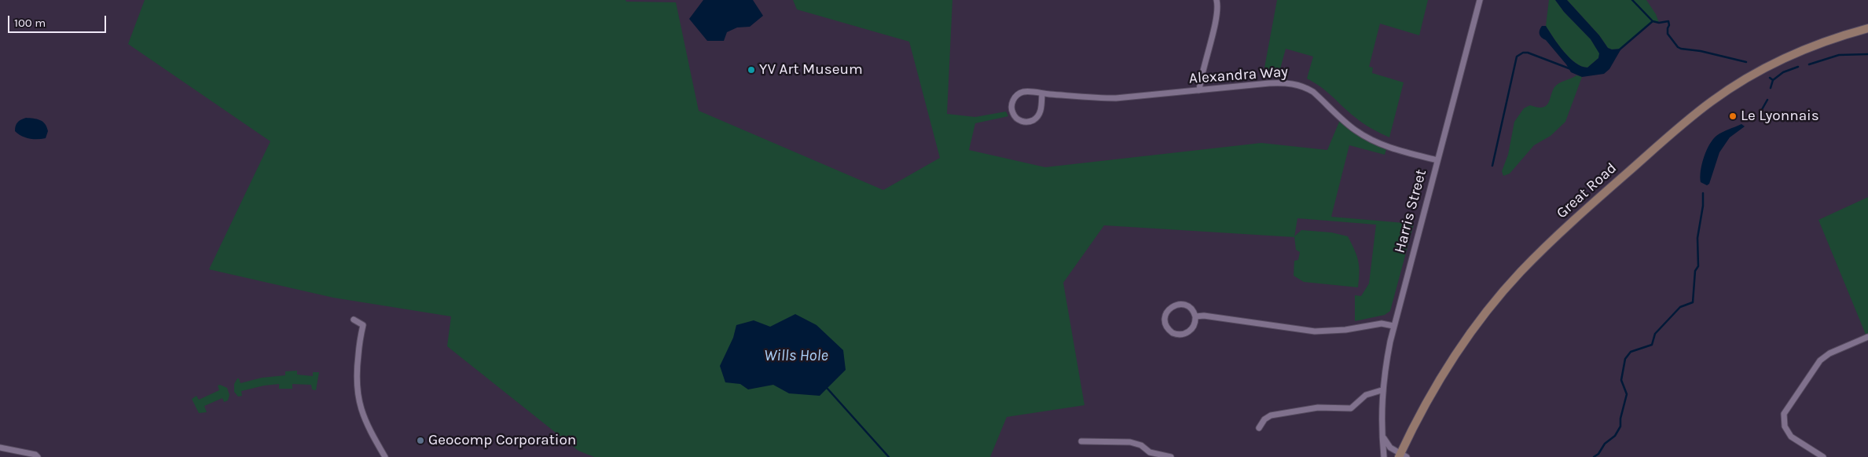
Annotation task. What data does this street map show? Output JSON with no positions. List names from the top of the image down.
{
  "streets": {
    "main road": ["Great Road"],
    "street": ["Alexandra Way", "Harris Street"]
  },
  "crossings": [
    ["Alexandra Way", "Harris Street"]
  ],
  "water": ["Wills Hole"],
  "places": ["YV Art Museum", "Le Lyonnais", "Geocomp Corporation"],
  "scale_bar": "100 m"
}
